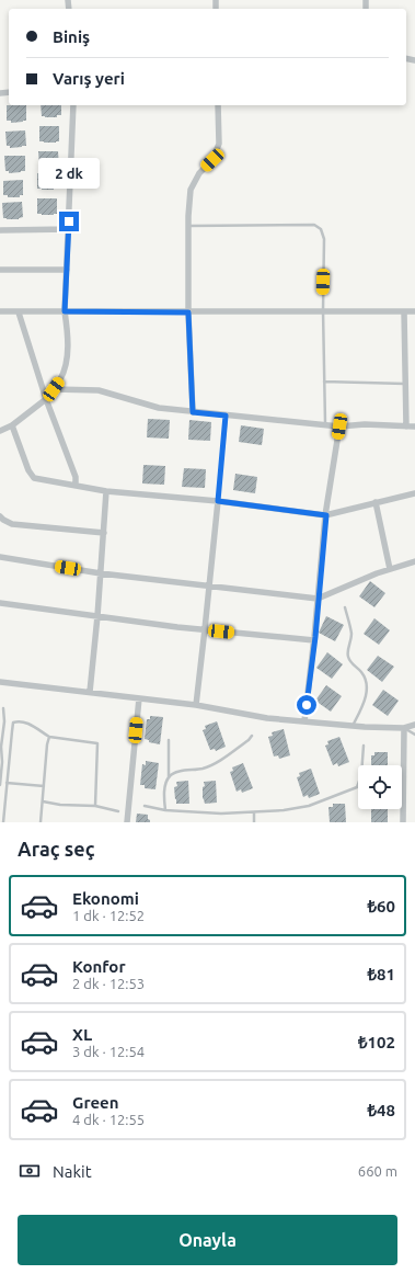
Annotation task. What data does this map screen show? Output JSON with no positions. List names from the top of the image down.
{
  "page": {
    "banner": ["Biniş", "Varış yeri"],
    "bubble": "2 dk",
    "heading": "Araç seç",
    "list": [
      {
        "name": "Ekonomi",
        "note": "1 dk · 12:52",
        "value": "₺60"
      },
      {
        "name": "Konfor",
        "note": "2 dk · 12:53",
        "value": "₺81"
      },
      {
        "name": "XL",
        "note": "3 dk · 12:54",
        "value": "₺102"
      },
      {
        "name": "Green",
        "note": "4 dk · 12:55",
        "value": "₺48"
      }
    ],
    "pay": ["Nakit", "660 m"],
    "buttons": "Onayla"
  }
}
